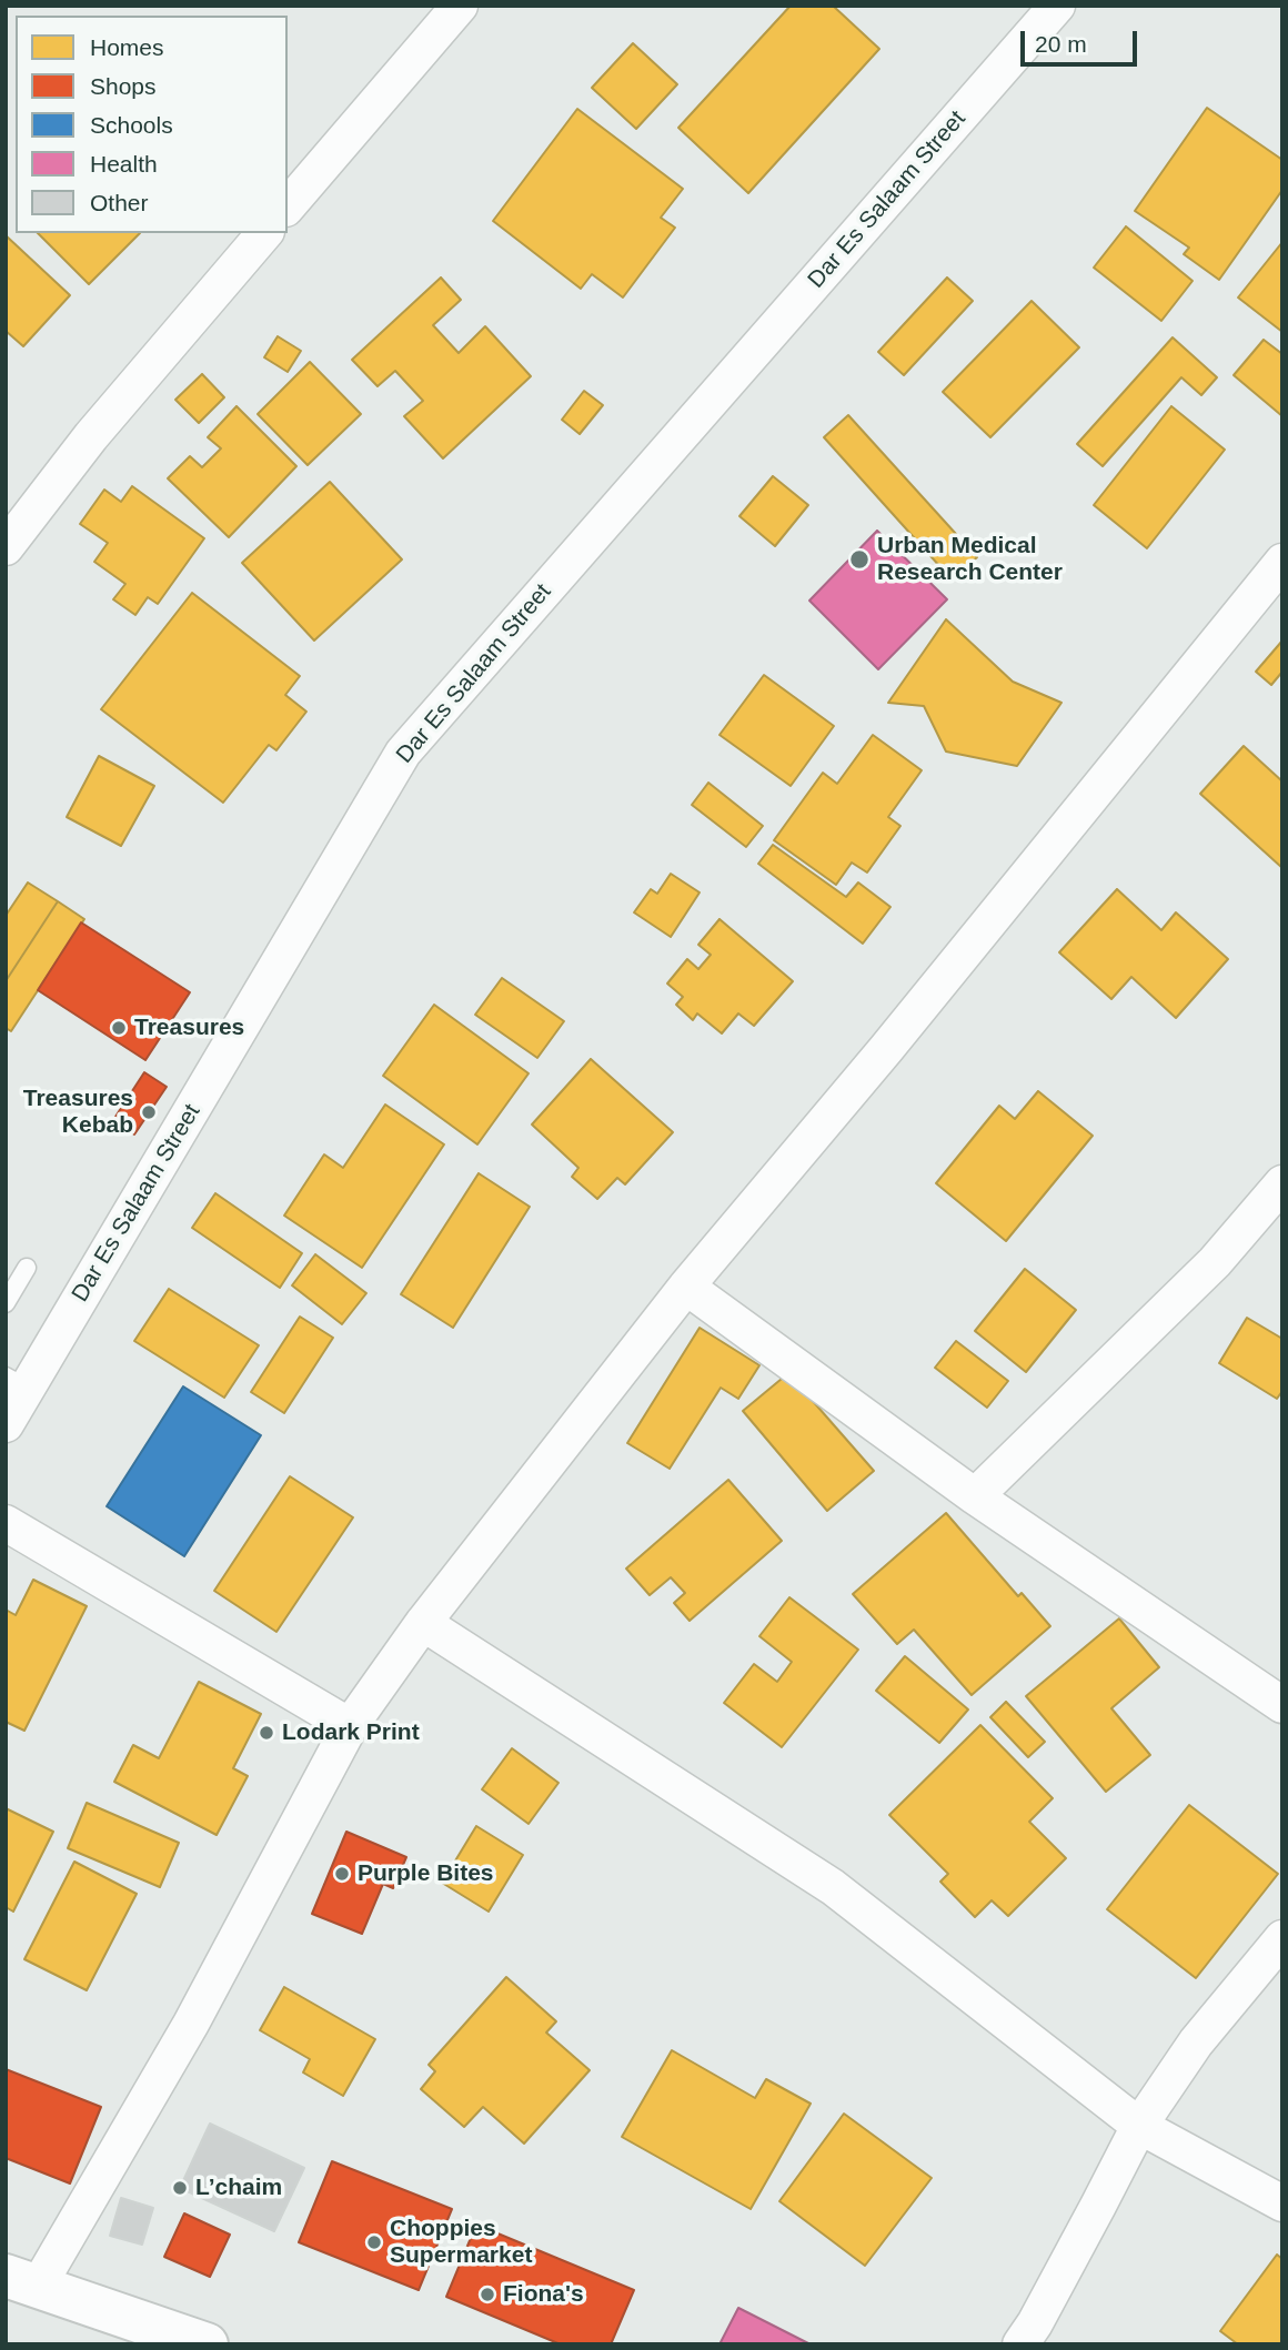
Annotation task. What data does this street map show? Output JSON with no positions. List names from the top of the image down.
{
  "streets": {
    "street": ["Dar Es Salaam Street"]
  },
  "places": [
    "Urban Medical Research Center",
    "Treasures",
    "Treasures Kebab",
    "Lodark Print",
    "Purple Bites",
    "L’chaim",
    "Choppies Supermarket",
    "Fiona's"
  ],
  "legend": [
    "Homes",
    "Shops",
    "Schools",
    "Health",
    "Other"
  ],
  "scale_bar": "20 m"
}
